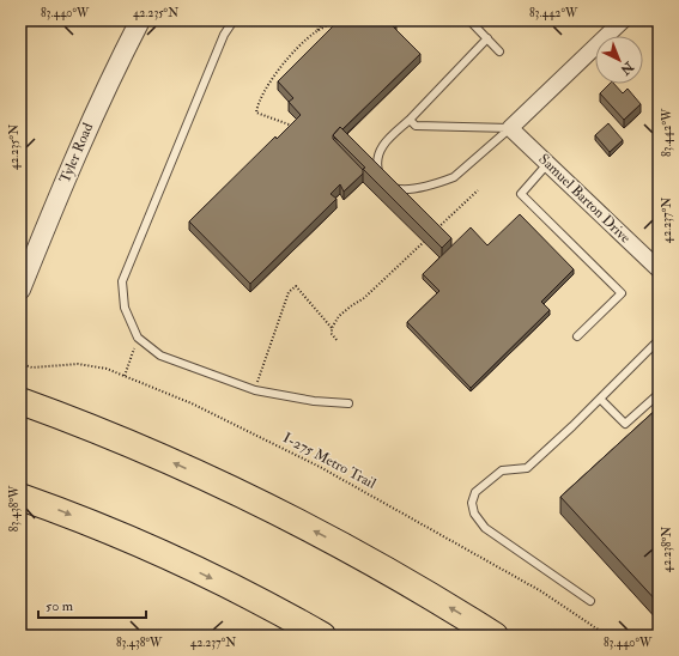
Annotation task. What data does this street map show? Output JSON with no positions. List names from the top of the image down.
{
  "streets": {
    "street": ["Tyler Road", "Samuel Barton Drive"],
    "path": ["I-275 Metro Trail"]
  },
  "scale_bar": "50 m",
  "north": "bottom right",
  "coordinates": [
    "83.440°W",
    "42.235°N",
    "83.442°W",
    "42.237°N",
    "83.438°W",
    "42.238°N"
  ]
}
